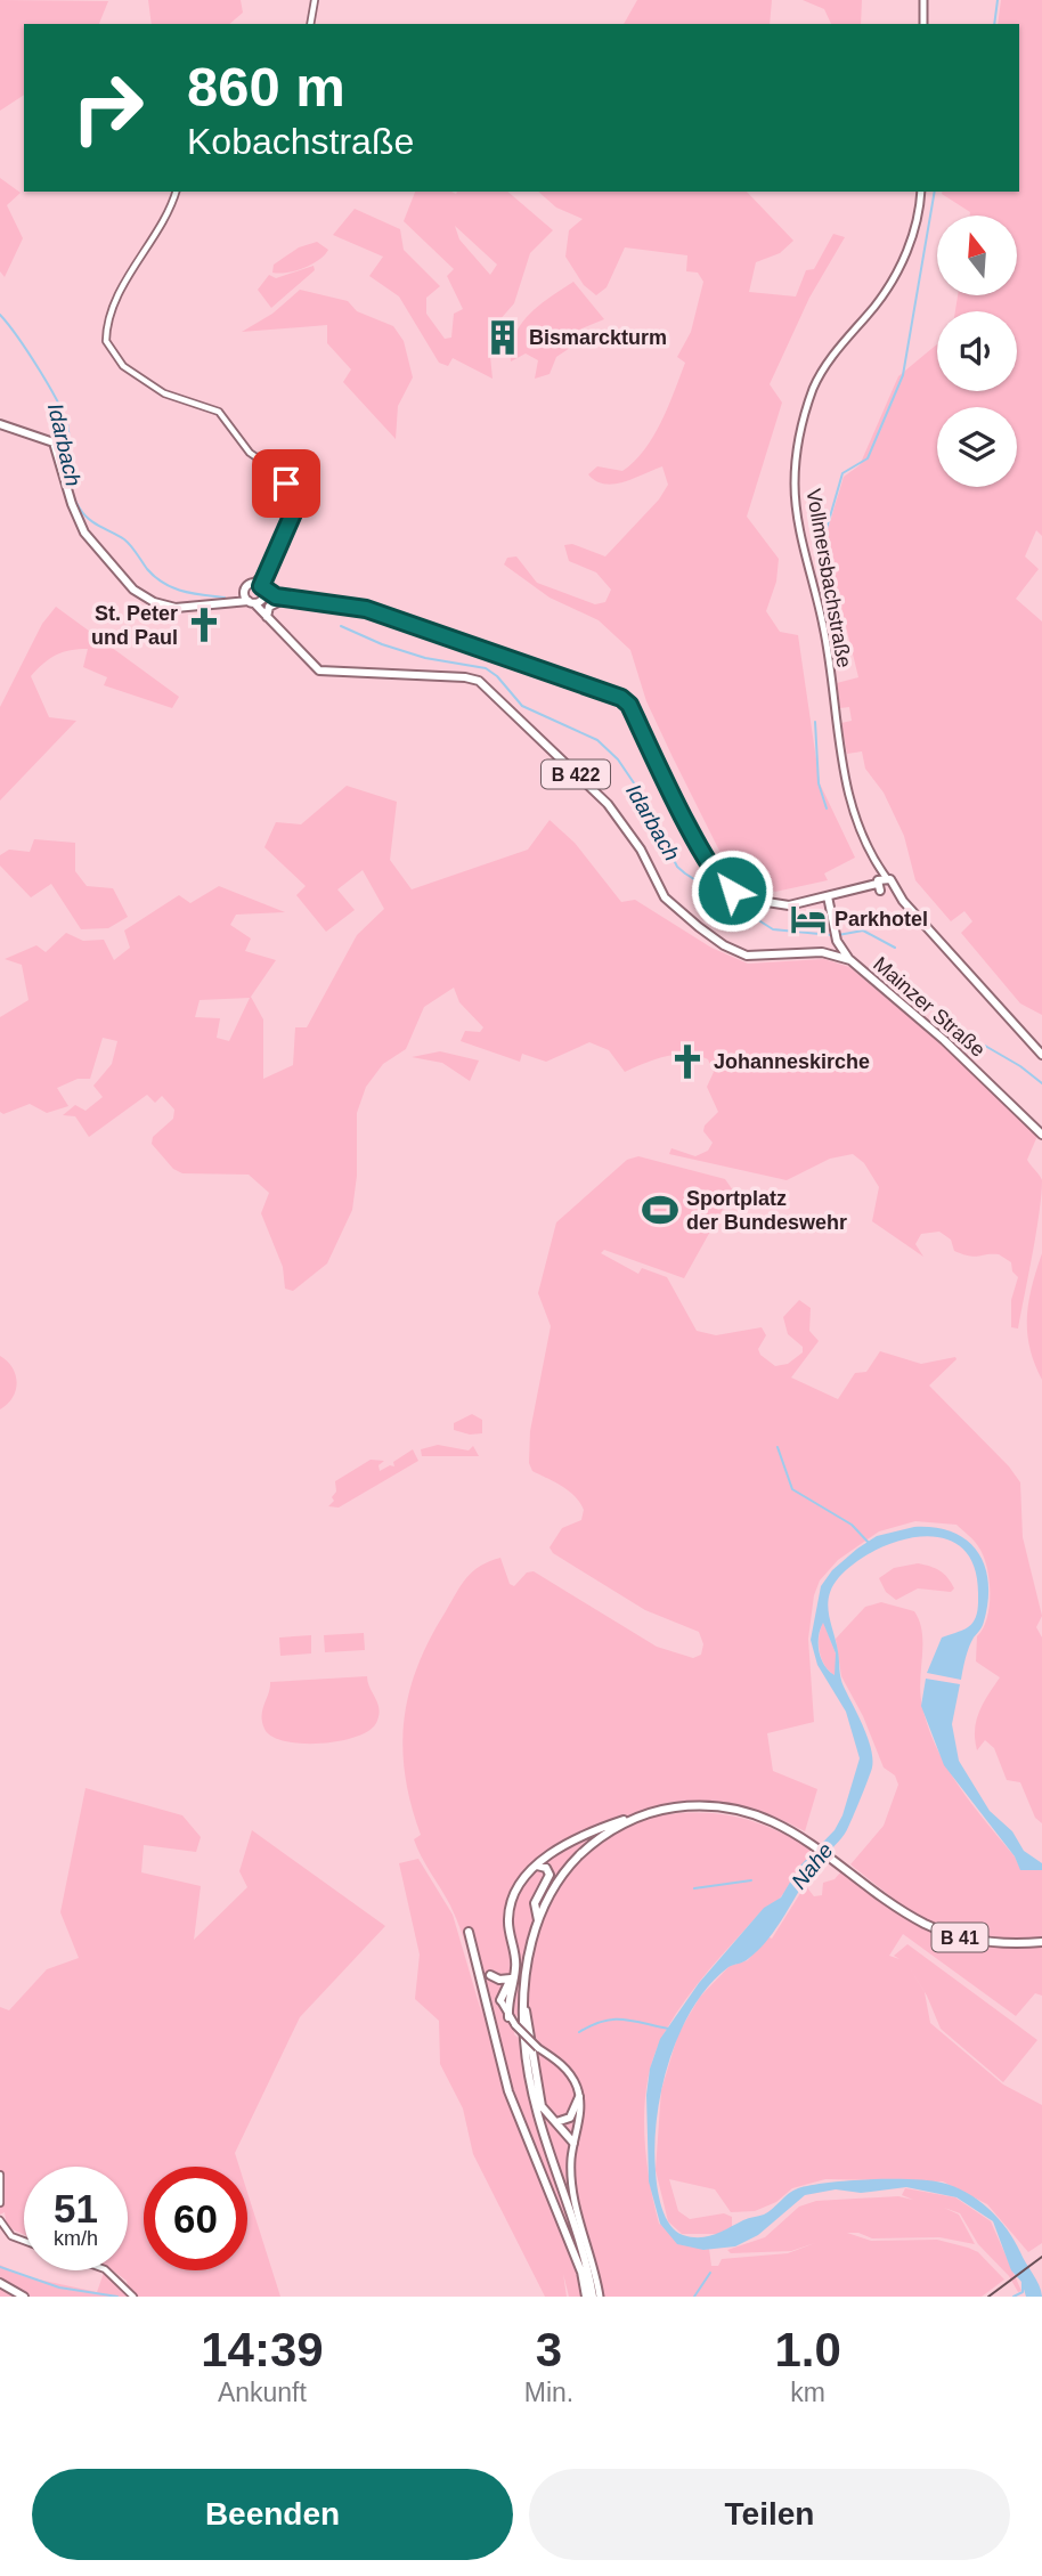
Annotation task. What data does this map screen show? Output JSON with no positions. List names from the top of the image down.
{
  "streets": {
    "main road": [
      "Vollmersbachstraße",
      "B 422",
      "Mainzer Straße",
      "B 41"
    ]
  },
  "crossings": [
    ["B 422", "Mainzer Straße"]
  ],
  "water": ["Idarbach", "Nahe"],
  "places": {
    "building": ["Bismarckturm"],
    "church": ["St. Peter und Paul", "Johanneskirche"],
    "hotel": ["Parkhotel"],
    "sports": ["Sportplatz der Bundeswehr"]
  },
  "north": "top",
  "page": {
    "turn": ["860 m", "Kobachstraße"],
    "speed": "51 km/h",
    "limit": "60",
    "eta": [
      "14:39",
      "Ankunft",
      "3",
      "Min.",
      "1.0",
      "km"
    ],
    "buttons": ["Beenden", "Teilen"]
  }
}
